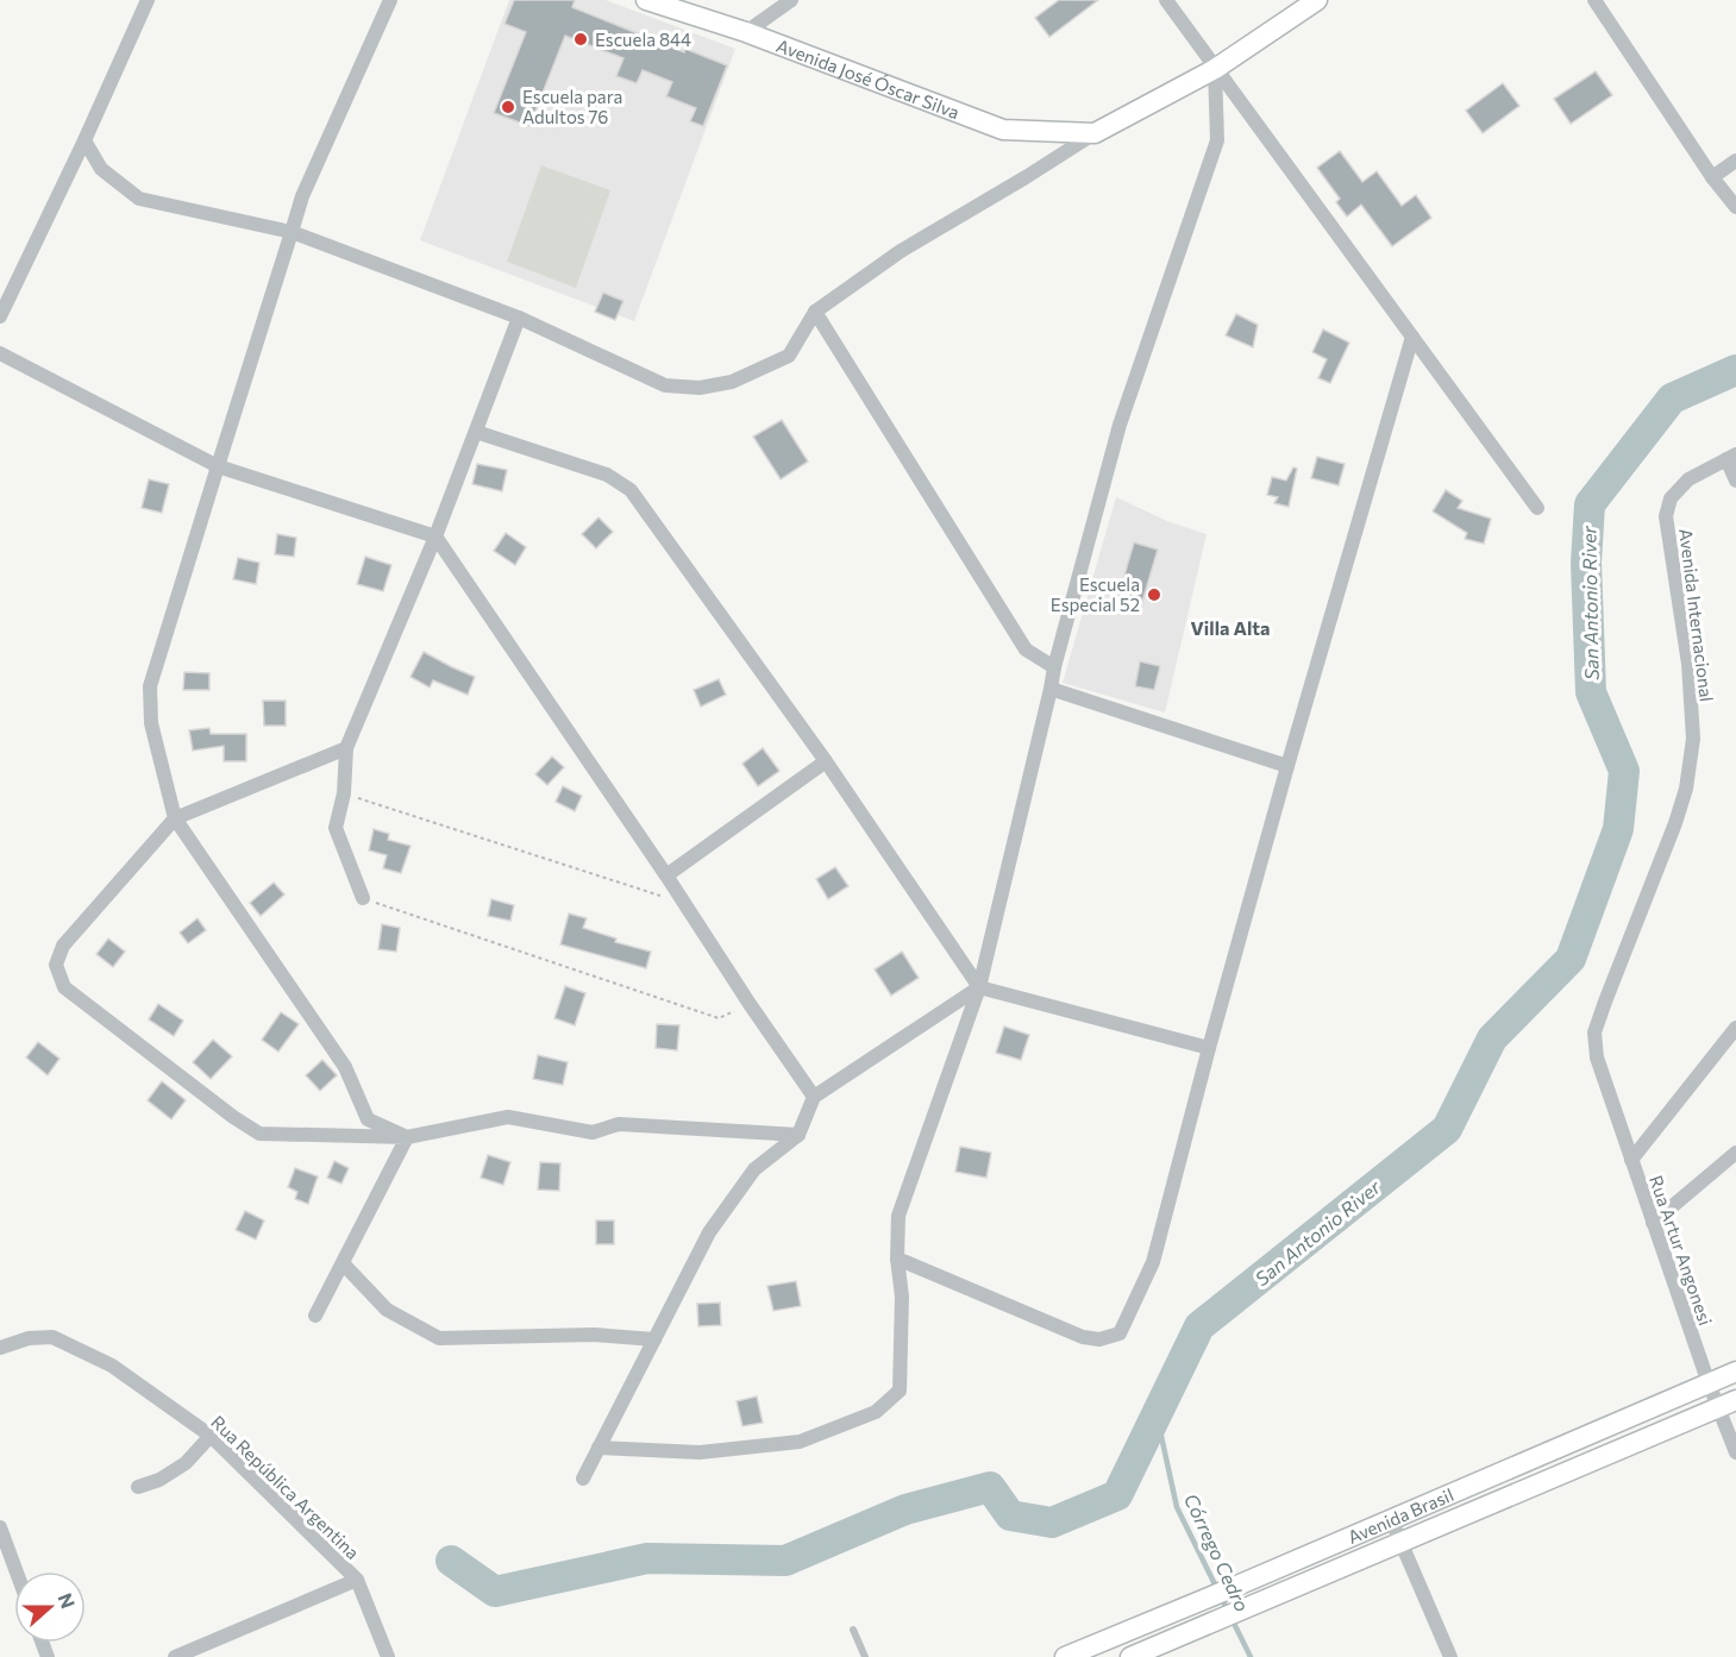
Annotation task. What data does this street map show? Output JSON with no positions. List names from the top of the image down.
{
  "streets": {
    "main road": ["Avenida José Óscar Silva", "Avenida Brasil"],
    "street": ["Avenida Internacional", "Rua Artur Angonesi", "Rua República Argentina"]
  },
  "crossings": [
    ["Avenida Internacional", "Rua Artur Angonesi"],
    ["Rua Artur Angonesi", "Avenida Brasil"]
  ],
  "districts": ["Villa Alta"],
  "water": ["San Antonio River", "Córrego Cedro"],
  "places": ["Escuela 844", "Escuela para Adultos 76", "Escuela Especial 52"],
  "north": "right"
}
